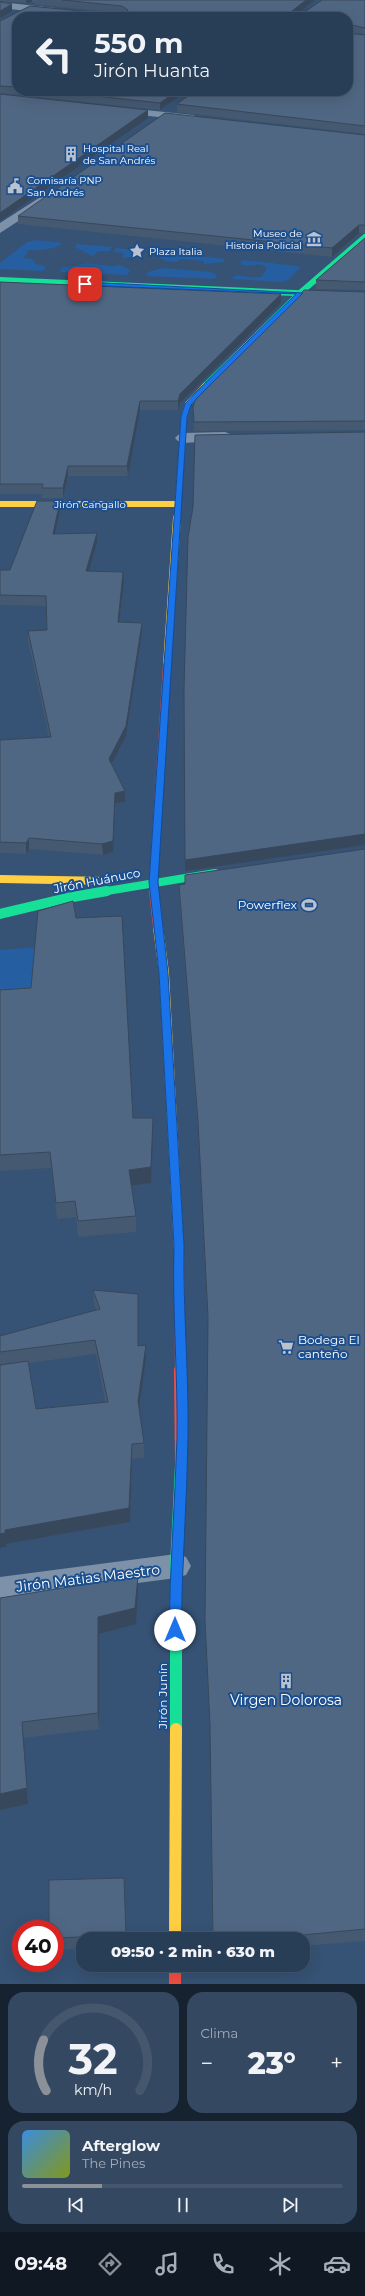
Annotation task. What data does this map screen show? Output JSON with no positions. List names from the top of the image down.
{
  "streets": {
    "street": [
      "Jirón Cangallo",
      "Jirón Huánuco",
      "Jirón Matias Maestro",
      "Jirón Junín"
    ]
  },
  "crossings": [
    ["Jirón Cangallo", "Jirón Junín"],
    ["Jirón Huánuco", "Jirón Junín"],
    ["Jirón Matias Maestro", "Jirón Junín"]
  ],
  "places": {
    "building": ["Hospital Real de San Andrés", "Virgen Dolorosa"],
    "public building": ["Comisaría PNP San Andrés"],
    "museum": ["Museo de Historia Policial"],
    "place": ["Plaza Italia"],
    "sports": ["Powerflex"],
    "supermarket": ["Bodega El canteño"]
  },
  "page": {
    "turn": ["550 m", "Jirón Huanta"],
    "limit": "40",
    "trip": "09:50 · 2 min · 630 m",
    "tile": "Clima",
    "heat": ["−", "23°", "+"],
    "song": ["Afterglow", "The Pines"],
    "tabs": "09:48",
    "gauge": ["32", "km/h"]
  }
}
